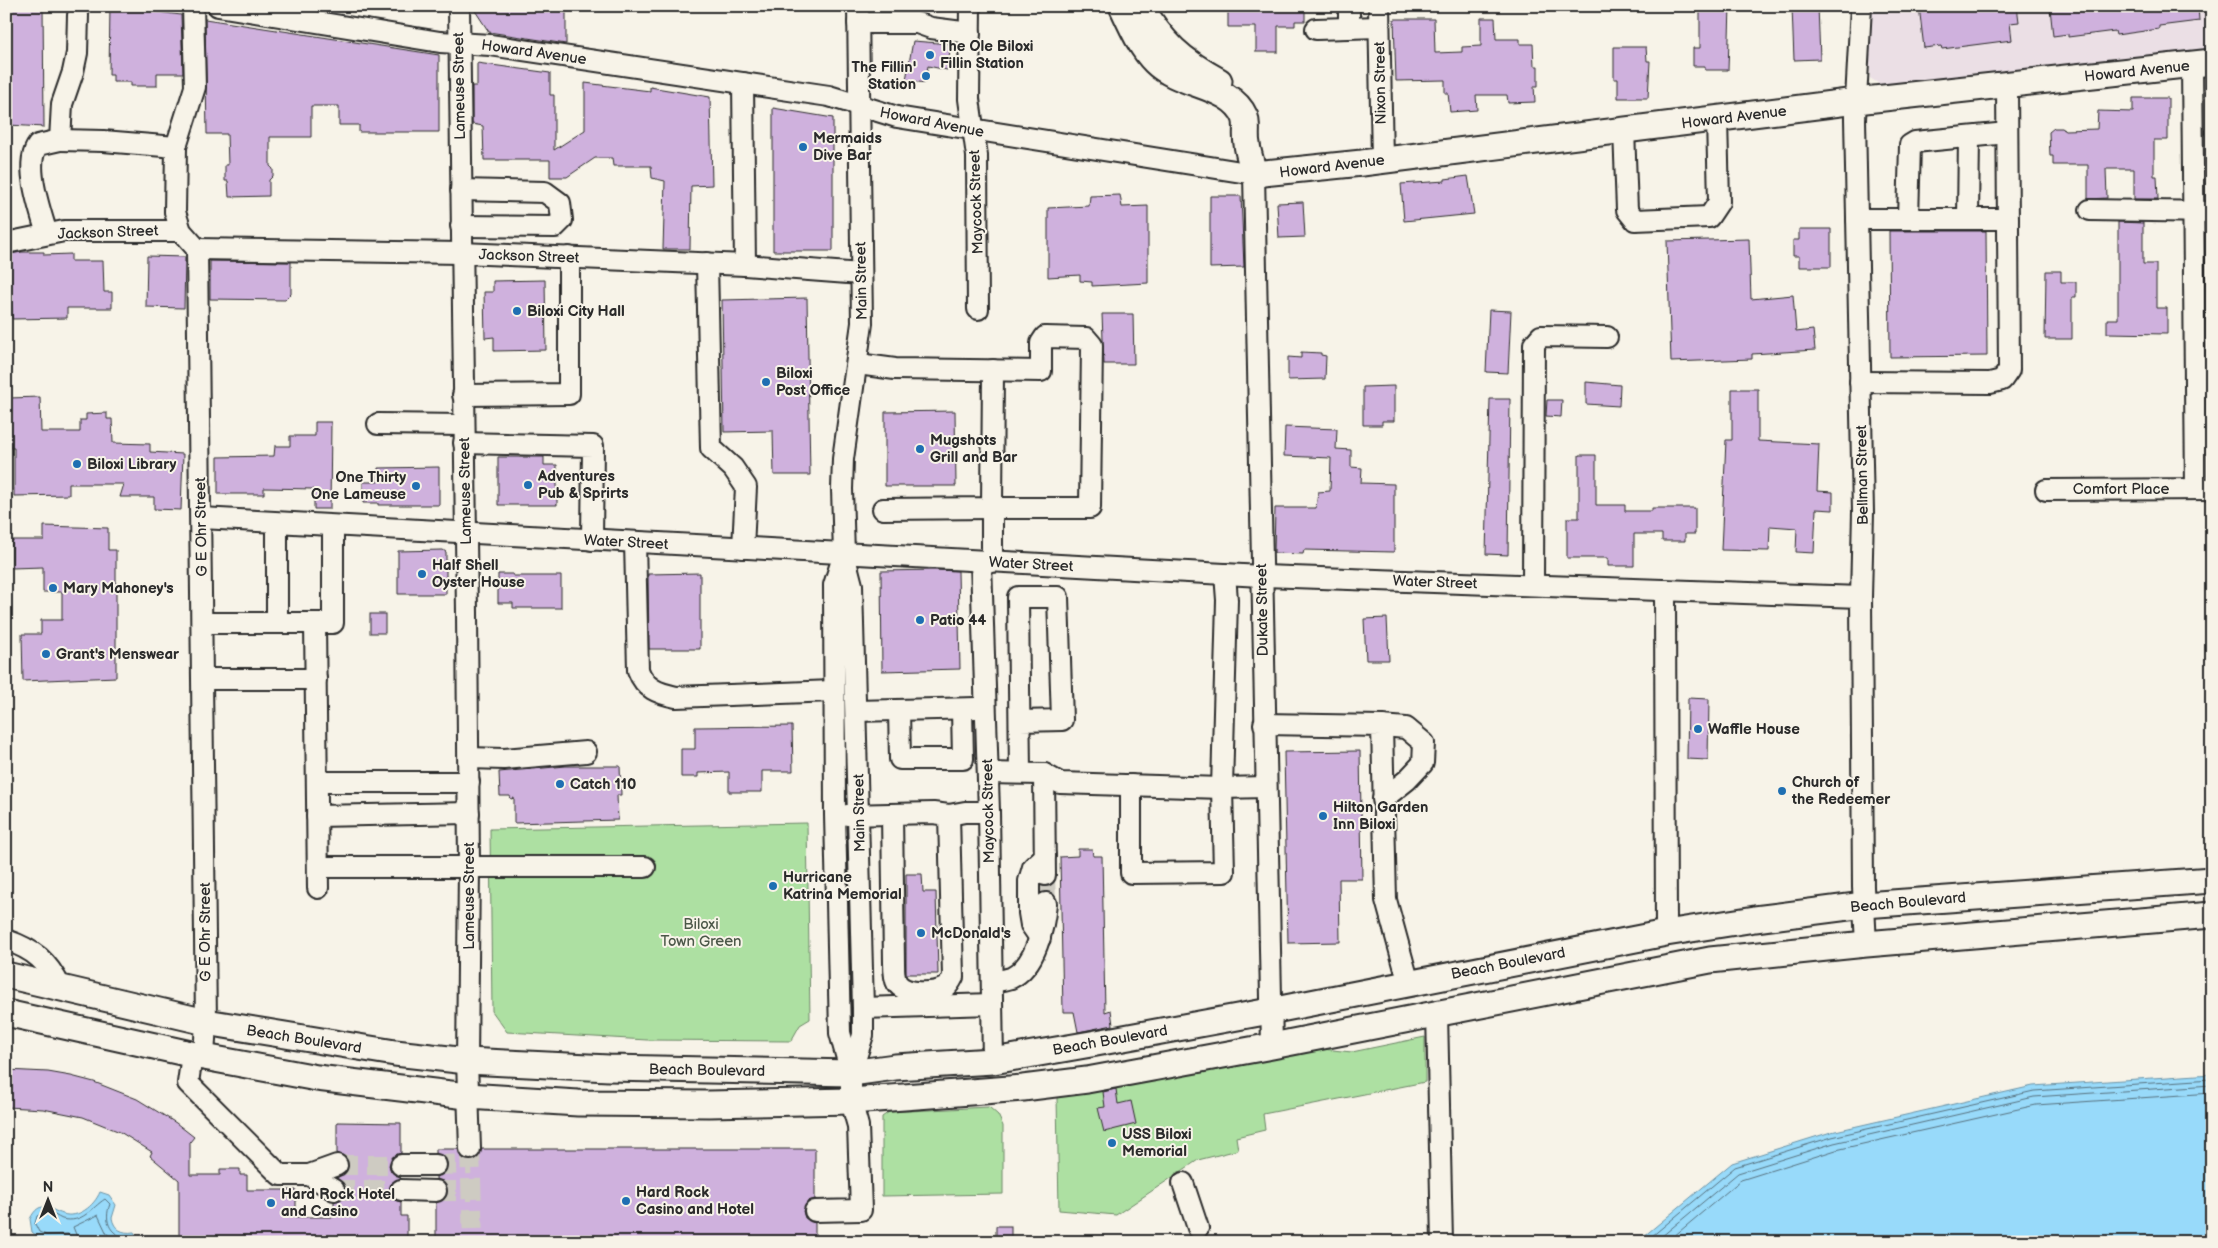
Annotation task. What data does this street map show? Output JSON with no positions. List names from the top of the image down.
{
  "streets": {
    "main road": ["Howard Avenue", "Beach Boulevard"],
    "street": [
      "Nixon Street",
      "Lameuse Street",
      "Maycock Street",
      "Jackson Street",
      "Main Street",
      "Bellman Street",
      "Comfort Place",
      "G E Ohr Street",
      "Water Street",
      "Dukate Street"
    ]
  },
  "crossings": [
    ["Howard Avenue", "Nixon Street"],
    ["Howard Avenue", "Lameuse Street"],
    ["Howard Avenue", "Maycock Street"],
    ["Howard Avenue", "Main Street"],
    ["Howard Avenue", "Bellman Street"],
    ["Howard Avenue", "Comfort Place"],
    ["Howard Avenue", "Dukate Street"],
    ["Lameuse Street", "Jackson Street"],
    ["Lameuse Street", "Water Street"],
    ["Lameuse Street", "Beach Boulevard"],
    ["Maycock Street", "Water Street"],
    ["Maycock Street", "Beach Boulevard"],
    ["Jackson Street", "Main Street"],
    ["Jackson Street", "G E Ohr Street"],
    ["Main Street", "Water Street"],
    ["Main Street", "Beach Boulevard"],
    ["Bellman Street", "Water Street"],
    ["Bellman Street", "Beach Boulevard"],
    ["G E Ohr Street", "Water Street"],
    ["G E Ohr Street", "Beach Boulevard"],
    ["Water Street", "Dukate Street"],
    ["Dukate Street", "Beach Boulevard"]
  ],
  "parks": ["Biloxi Town Green"],
  "places": [
    "The Ole Biloxi Fillin Station",
    "The Fillin' Station",
    "Mermaids Dive Bar",
    "Biloxi City Hall",
    "Biloxi Post Office",
    "Mugshots Grill and Bar",
    "Biloxi Library",
    "Adventures Pub & Sprirts",
    "One Thirty One Lameuse",
    "Half Shell Oyster House",
    "Mary Mahoney's",
    "Patio 44",
    "Grant's Menswear",
    "Waffle House",
    "Catch 110",
    "Church of the Redeemer",
    "Hilton Garden Inn Biloxi",
    "Hurricane Katrina Memorial",
    "McDonald's",
    "USS Biloxi Memorial",
    "Hard Rock Casino and Hotel",
    "Hard Rock Hotel and Casino"
  ],
  "north": "top"
}
